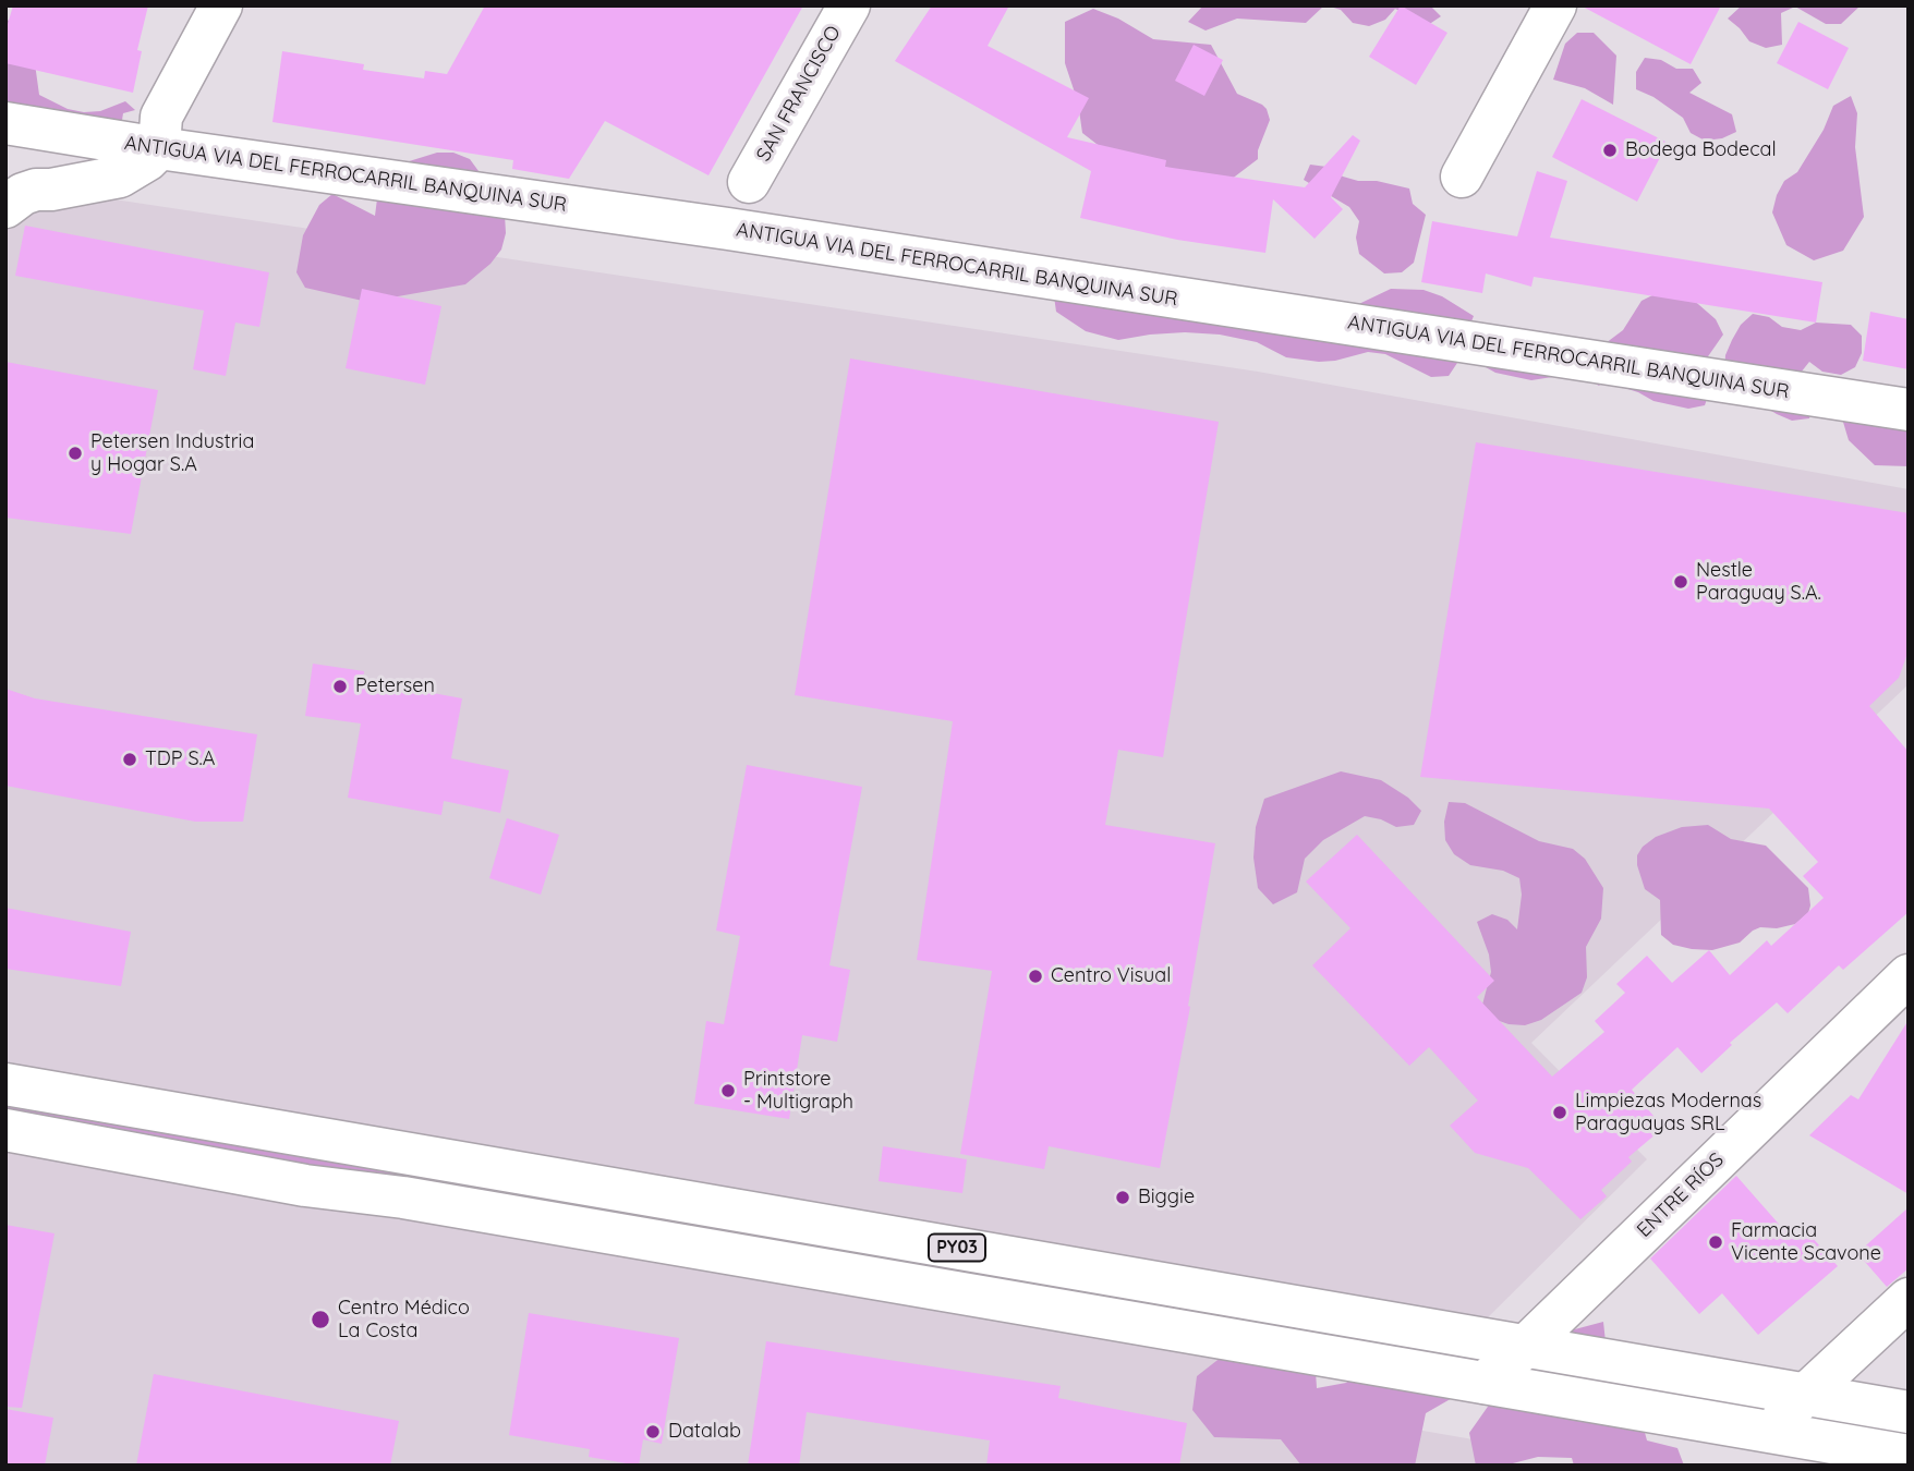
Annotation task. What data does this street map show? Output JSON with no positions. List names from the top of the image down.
{
  "streets": {
    "main road": [
      "SAN FRANCISCO",
      "ANTIGUA VIA DEL FERROCARRIL BANQUINA SUR",
      "ENTRE RÍOS",
      "PY03"
    ]
  },
  "crossings": [
    ["ENTRE RÍOS", "PY03"]
  ],
  "places": [
    "Bodega Bodecal",
    "Petersen Industria y Hogar S.A",
    "Nestle Paraguay S.A.",
    "Petersen",
    "TDP S.A",
    "Centro Visual",
    "Printstore - Multigraph",
    "Limpiezas Modernas Paraguayas SRL",
    "Biggie",
    "Farmacia Vicente Scavone",
    "Centro Médico La Costa",
    "Datalab"
  ]
}
